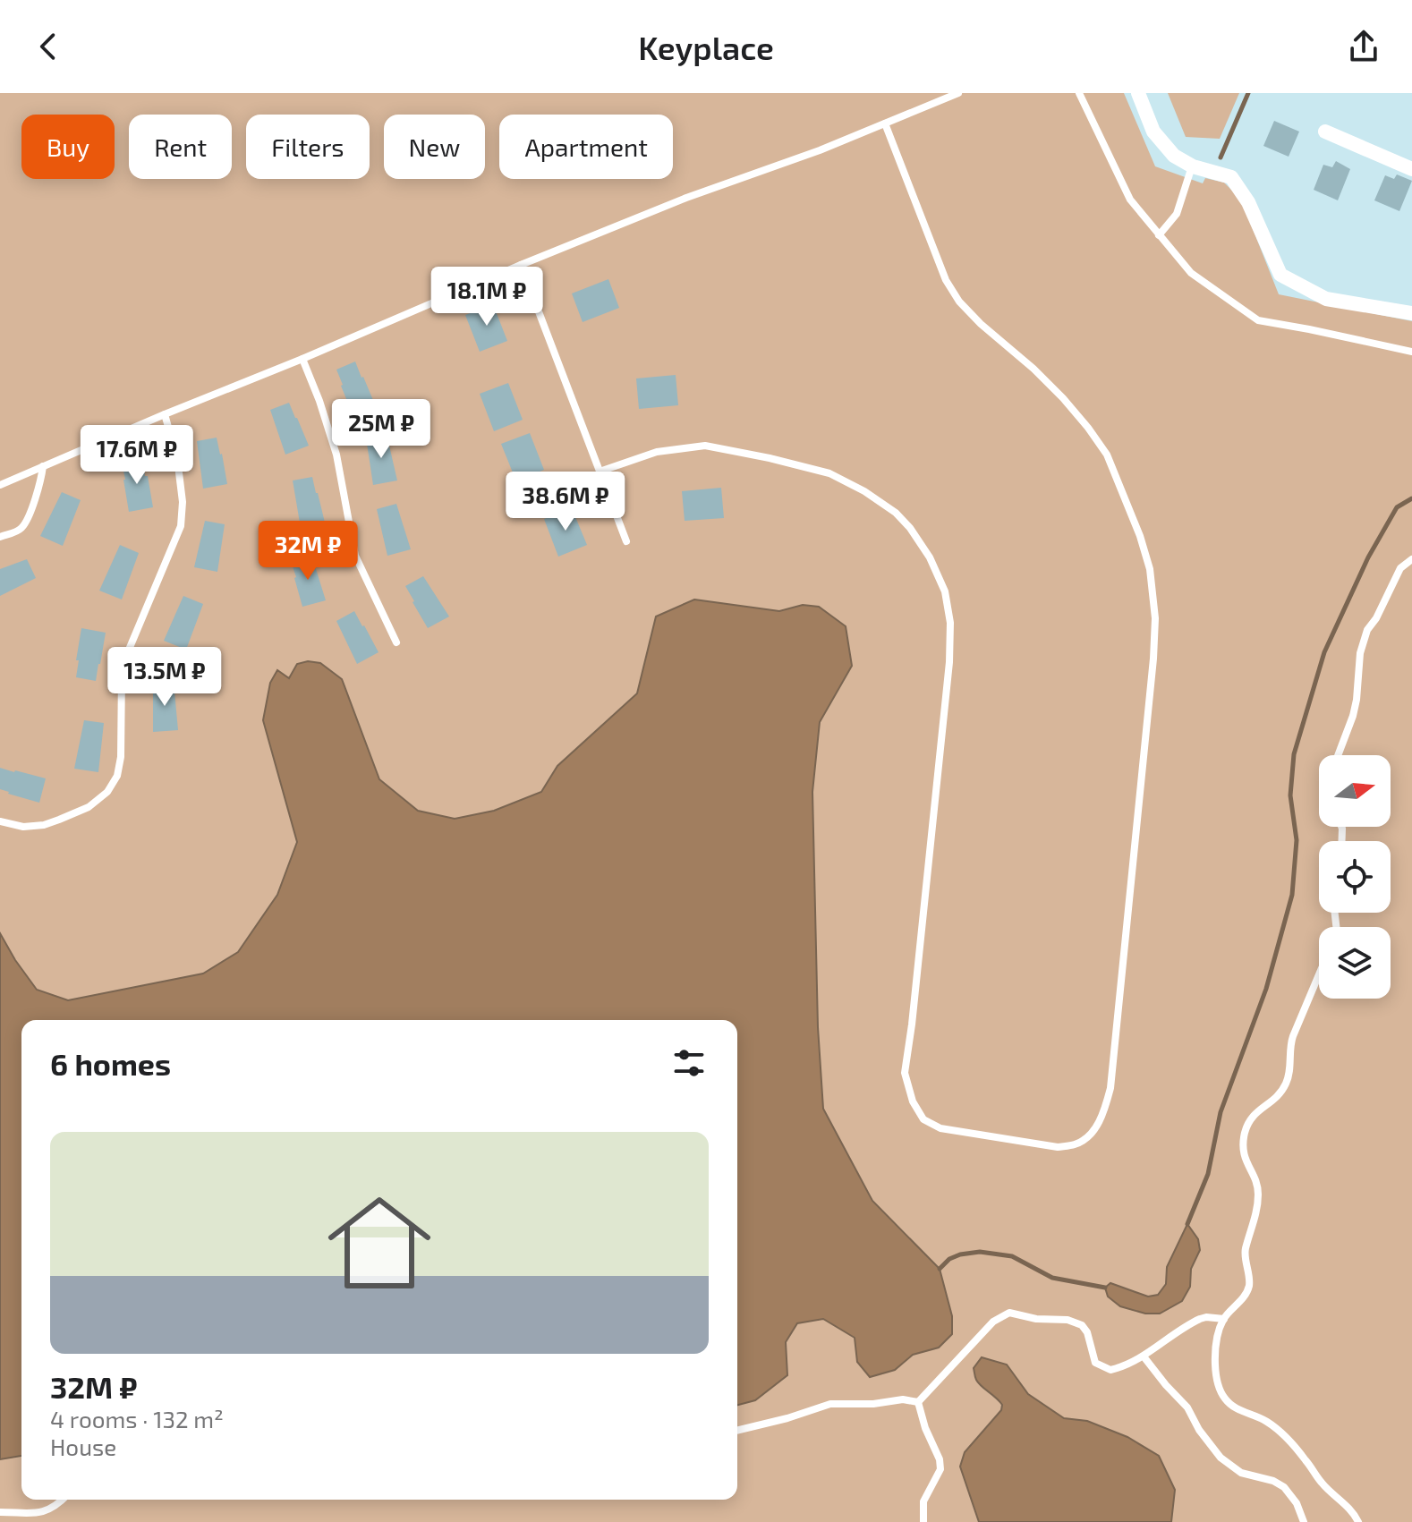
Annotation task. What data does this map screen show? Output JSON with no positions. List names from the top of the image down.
{
  "north": "right",
  "page": {
    "header": "Keyplace",
    "chip": [
      "Buy",
      "Rent",
      "Filters",
      "New",
      "Apartment"
    ],
    "price": [
      "18.1M ₽",
      "25M ₽",
      "17.6M ₽",
      "38.6M ₽",
      "32M ₽",
      "13.5M ₽"
    ],
    "heading": "6 homes",
    "list": [
      {
        "name": "32M ₽",
        "note": "4 rooms · 132 m² · House"
      }
    ]
  }
}
